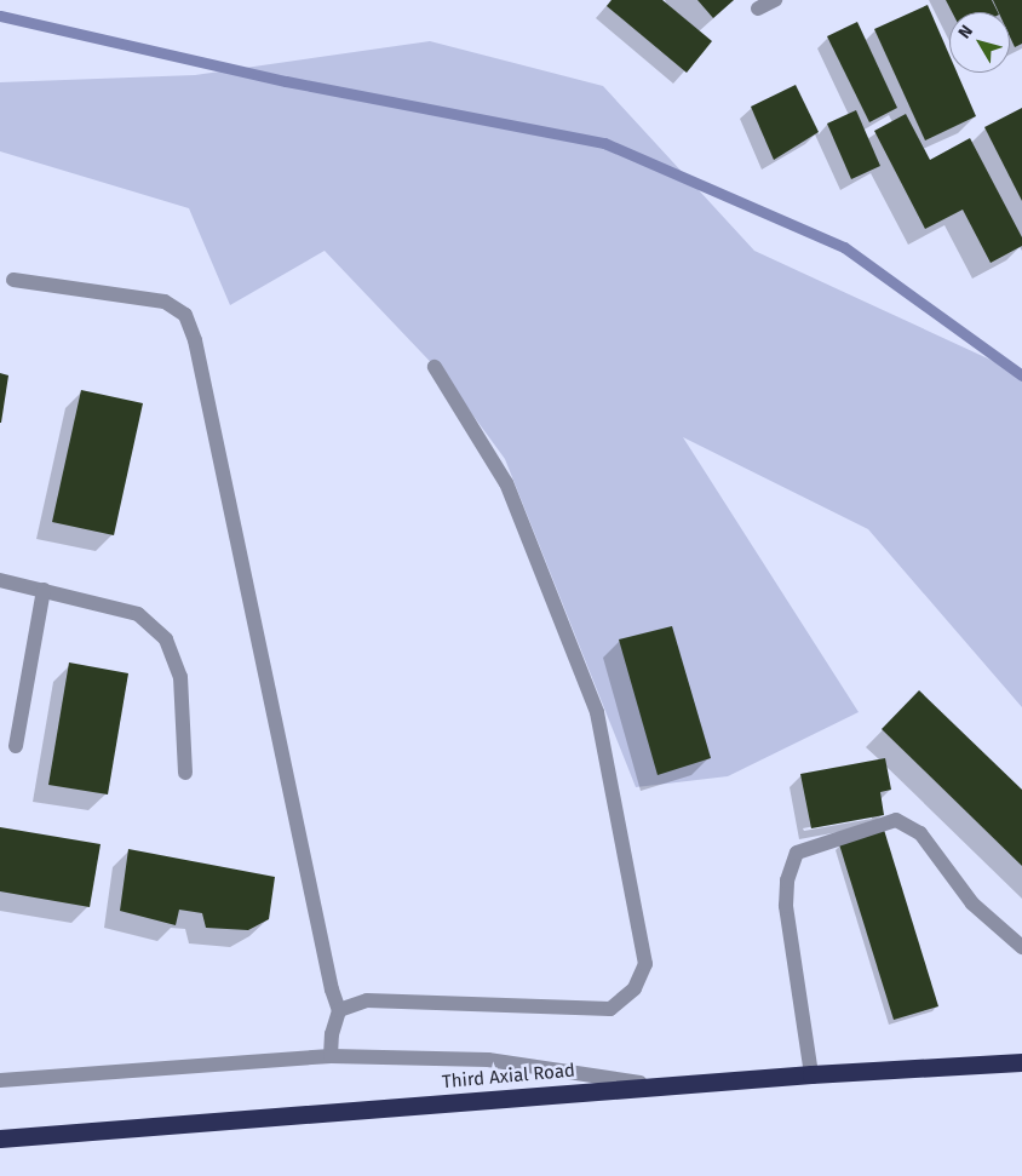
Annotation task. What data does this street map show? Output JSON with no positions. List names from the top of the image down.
{
  "streets": {
    "highway": ["Third Axial Road"]
  },
  "north": "top left"
}
